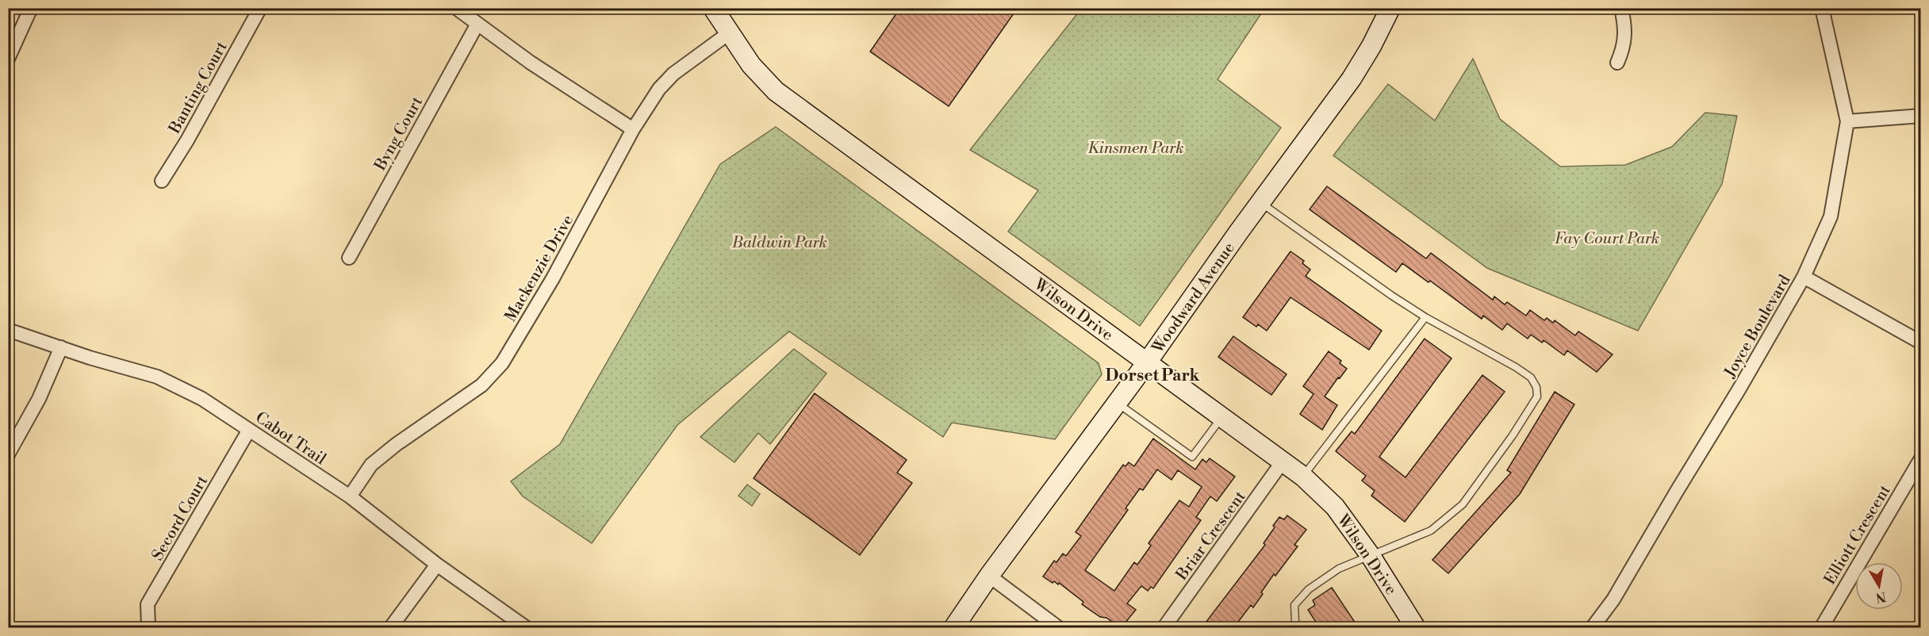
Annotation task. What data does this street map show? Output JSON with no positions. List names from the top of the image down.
{
  "streets": {
    "street": [
      "Banting Court",
      "Byng Court",
      "Mackenzie Drive",
      "Woodward Avenue",
      "Wilson Drive",
      "Joyce Boulevard",
      "Cabot Trail",
      "Secord Court",
      "Elliott Crescent",
      "Briar Crescent"
    ]
  },
  "crossings": [
    ["Mackenzie Drive", "Wilson Drive"],
    ["Mackenzie Drive", "Cabot Trail"],
    ["Woodward Avenue", "Wilson Drive"],
    ["Wilson Drive", "Briar Crescent"],
    ["Cabot Trail", "Secord Court"]
  ],
  "districts": ["Dorset Park"],
  "parks": ["Kinsmen Park", "Fay Court Park", "Baldwin Park"],
  "north": "bottom"
}
